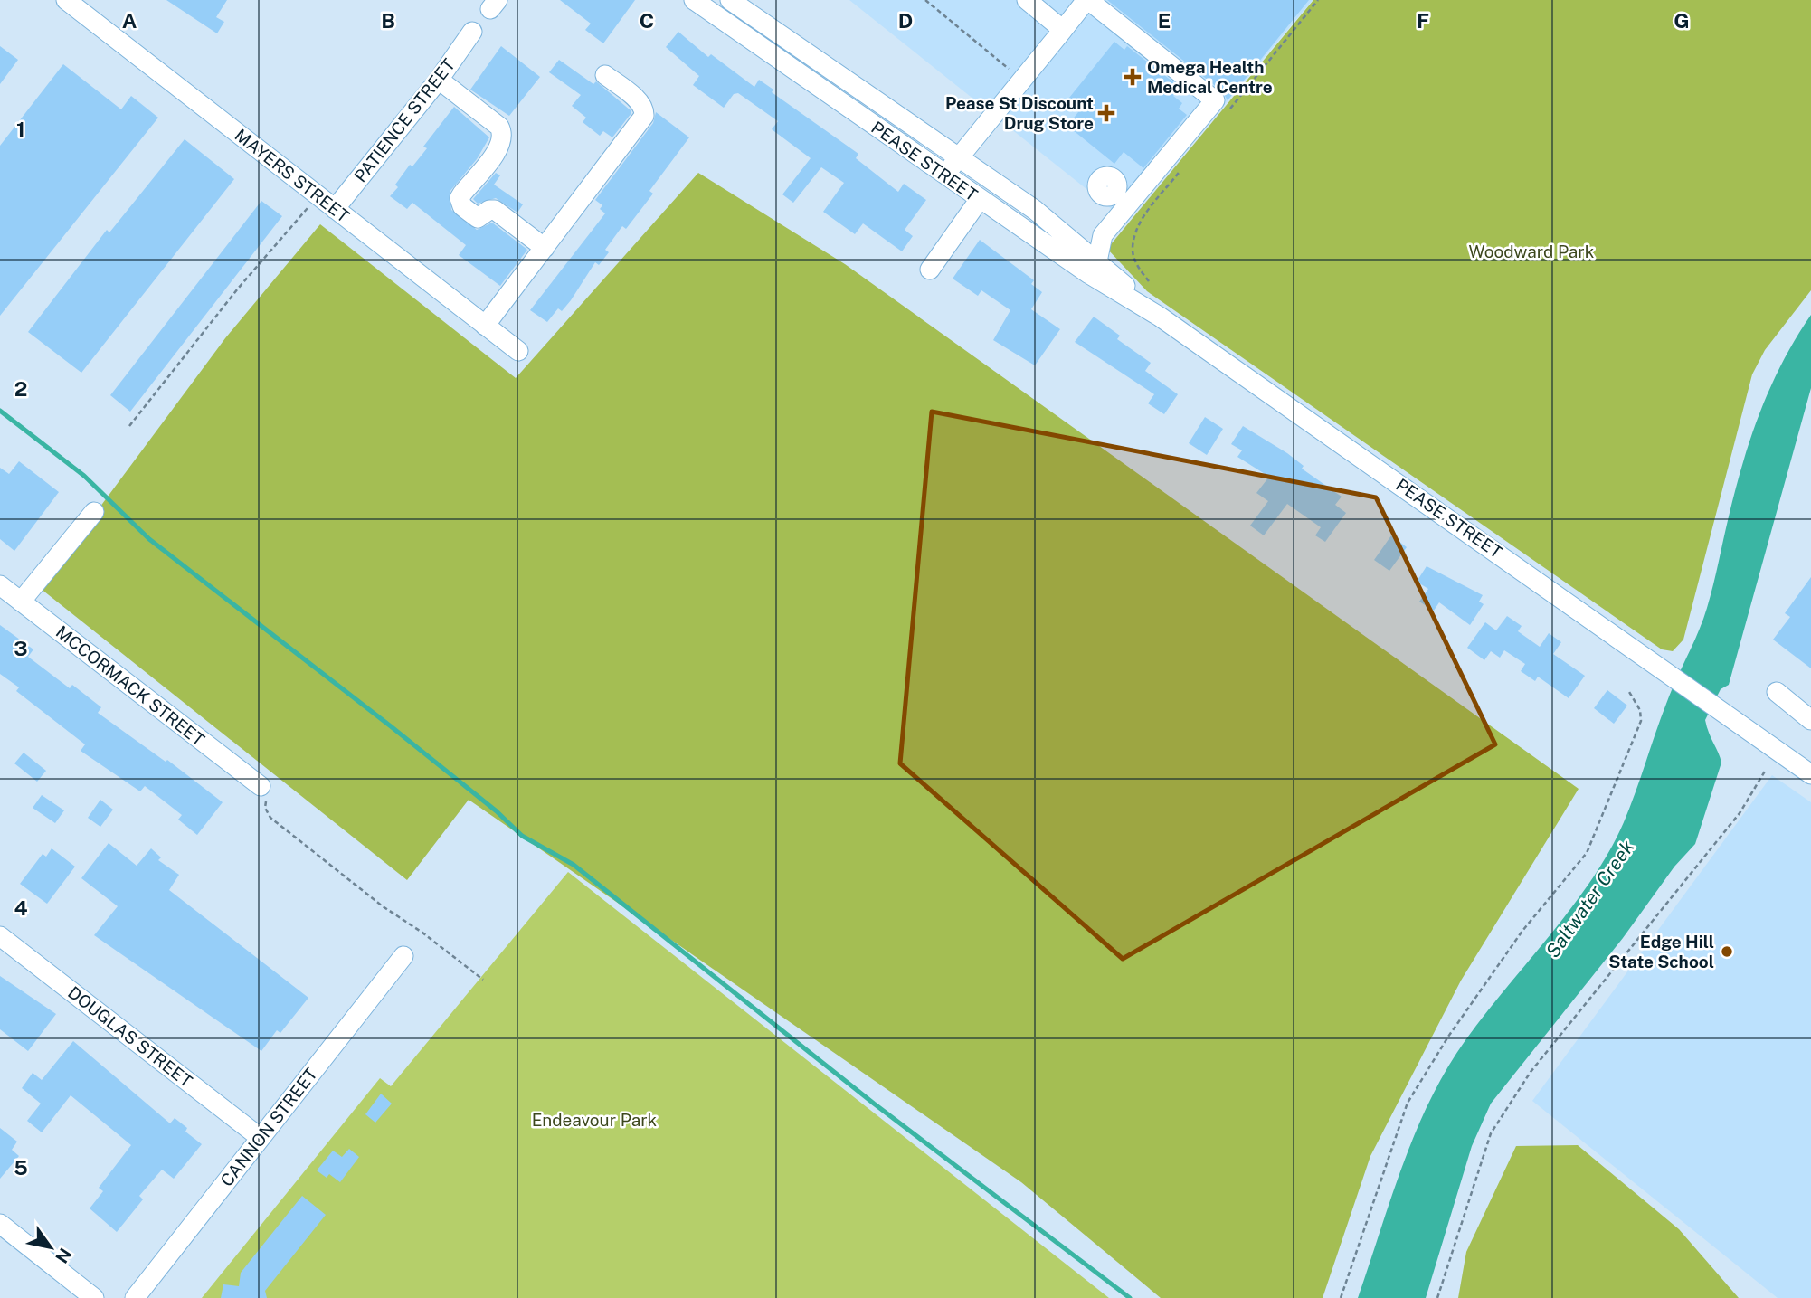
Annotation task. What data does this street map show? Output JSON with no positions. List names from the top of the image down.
{
  "streets": {
    "street": [
      "PATIENCE STREET",
      "PEASE STREET",
      "MAYERS STREET",
      "MCCORMACK STREET",
      "DOUGLAS STREET",
      "CANNON STREET"
    ]
  },
  "crossings": [
    ["PATIENCE STREET", "MAYERS STREET"],
    ["DOUGLAS STREET", "CANNON STREET"]
  ],
  "water": ["Saltwater Creek"],
  "parks": ["Woodward Park", "Endeavour Park"],
  "places": {
    "health": ["Omega Health Medical Centre", "Pease St Discount Drug Store"],
    "other": ["Edge Hill State School"]
  },
  "north": "bottom right",
  "grid": {
    "columns": [
      "A",
      "B",
      "C",
      "D",
      "E",
      "F",
      "G"
    ],
    "rows": [
      "1",
      "2",
      "3",
      "4",
      "5"
    ]
  }
}
